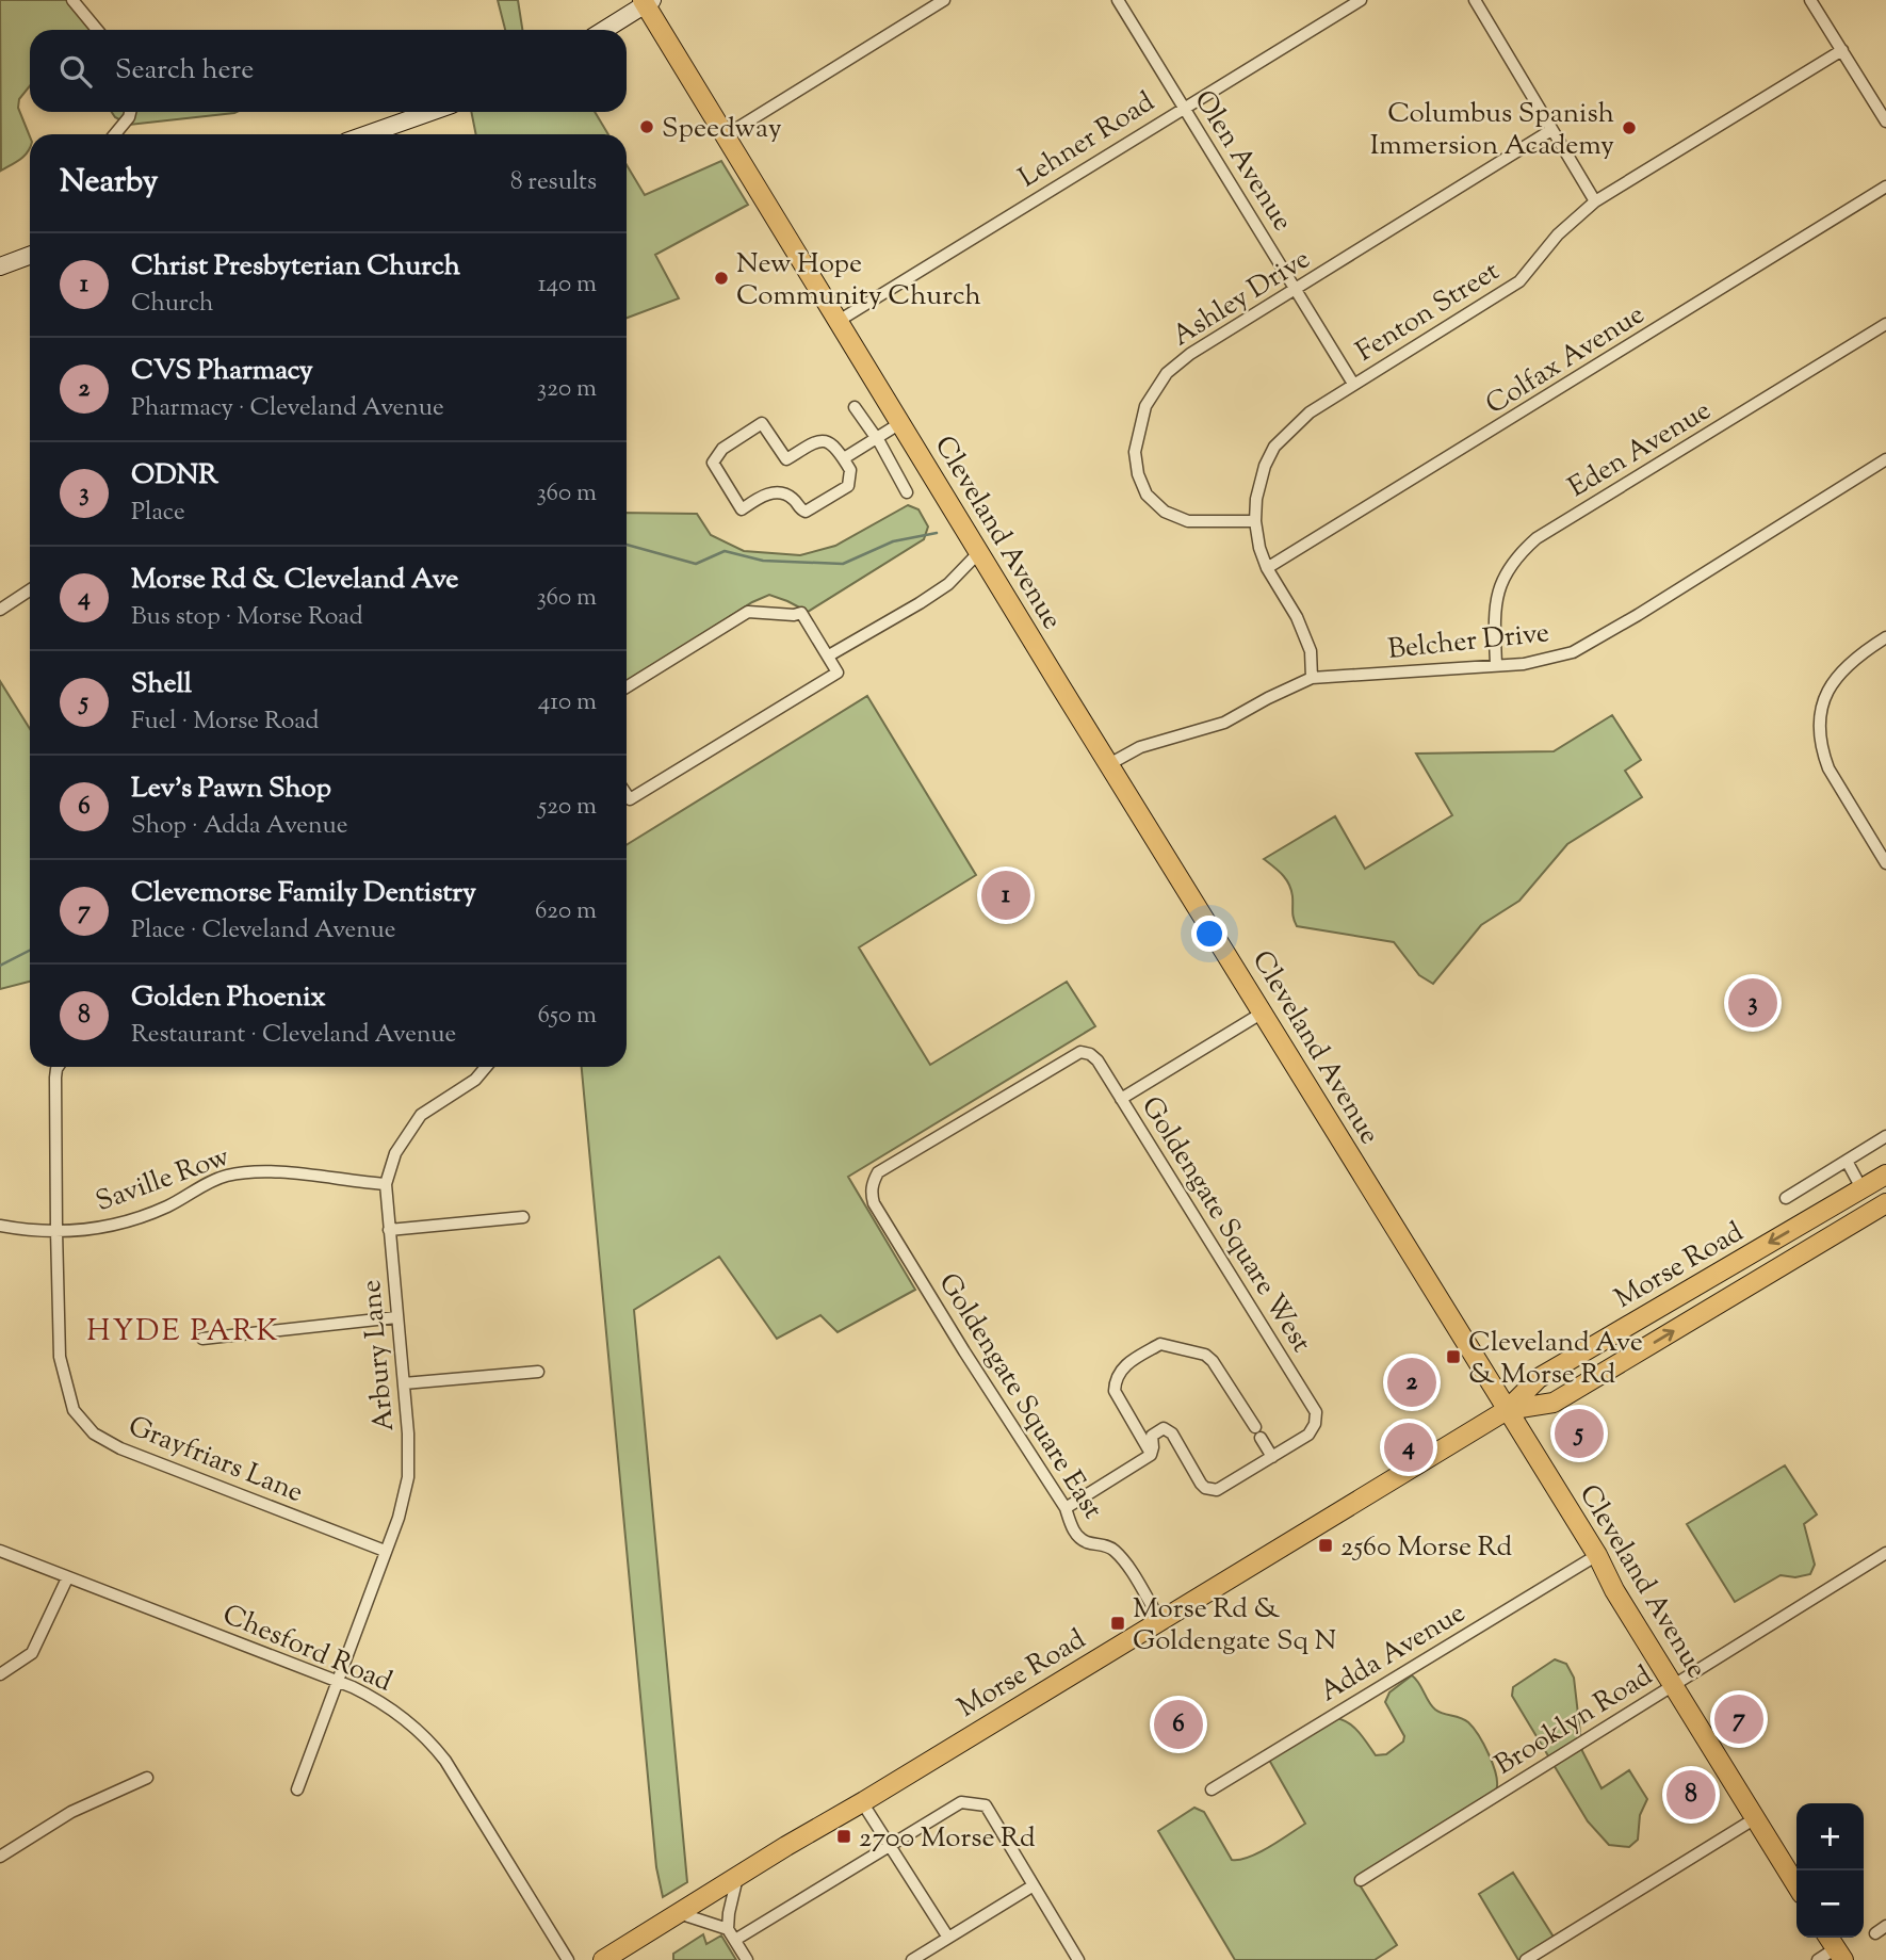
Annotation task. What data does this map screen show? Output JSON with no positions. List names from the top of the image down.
{
  "streets": {
    "main road": ["Cleveland Avenue", "Morse Road"],
    "street": [
      "Lehner Road",
      "Olen Avenue",
      "Ashley Drive",
      "Fenton Street",
      "Colfax Avenue",
      "Eden Avenue",
      "Belcher Drive",
      "Saville Row",
      "Goldengate Square West",
      "Arbury Lane",
      "Goldengate Square East",
      "Grayfriars Lane",
      "Chesford Road",
      "Adda Avenue",
      "Brooklyn Road"
    ]
  },
  "crossings": [
    ["Lehner Road", "Olen Avenue"],
    ["Lehner Road", "Cleveland Avenue"],
    ["Olen Avenue", "Ashley Drive"],
    ["Olen Avenue", "Fenton Street"],
    ["Ashley Drive", "Fenton Street"],
    ["Fenton Street", "Colfax Avenue"],
    ["Fenton Street", "Belcher Drive"],
    ["Eden Avenue", "Belcher Drive"],
    ["Cleveland Avenue", "Belcher Drive"],
    ["Cleveland Avenue", "Morse Road"],
    ["Cleveland Avenue", "Adda Avenue"],
    ["Cleveland Avenue", "Brooklyn Road"],
    ["Saville Row", "Arbury Lane"],
    ["Saville Row", "Grayfriars Lane"],
    ["Goldengate Square West", "Goldengate Square East"],
    ["Morse Road", "Goldengate Square East"],
    ["Arbury Lane", "Grayfriars Lane"],
    ["Arbury Lane", "Chesford Road"]
  ],
  "districts": ["HYDE PARK"],
  "places": {
    "other": ["Speedway", "Columbus Spanish Immersion Academy", "New Hope Community Church"],
    "transit": [
      "Cleveland Ave & Morse Rd",
      "2560 Morse Rd",
      "Morse Rd & Goldengate Sq N",
      "2700 Morse Rd"
    ]
  },
  "page": {
    "search": "Search here",
    "heading": ["Nearby", "8 results"],
    "list": [
      {
        "mark": "1",
        "name": "Christ Presbyterian Church",
        "note": "Church",
        "value": "140 m"
      },
      {
        "mark": "2",
        "name": "CVS Pharmacy",
        "note": "Pharmacy · Cleveland Avenue",
        "value": "320 m"
      },
      {
        "mark": "3",
        "name": "ODNR",
        "note": "Place",
        "value": "360 m"
      },
      {
        "mark": "4",
        "name": "Morse Rd & Cleveland Ave",
        "note": "Bus stop · Morse Road",
        "value": "360 m"
      },
      {
        "mark": "5",
        "name": "Shell",
        "note": "Fuel · Morse Road",
        "value": "410 m"
      },
      {
        "mark": "6",
        "name": "Lev's Pawn Shop",
        "note": "Shop · Adda Avenue",
        "value": "520 m"
      },
      {
        "mark": "7",
        "name": "Clevemorse Family Dentistry",
        "note": "Place · Cleveland Avenue",
        "value": "620 m"
      },
      {
        "mark": "8",
        "name": "Golden Phoenix",
        "note": "Restaurant · Cleveland Avenue",
        "value": "650 m"
      }
    ],
    "pins": [
      "1",
      "3",
      "2",
      "5",
      "4",
      "7",
      "6",
      "8"
    ],
    "map_buttons": ["+", "−"]
  }
}
